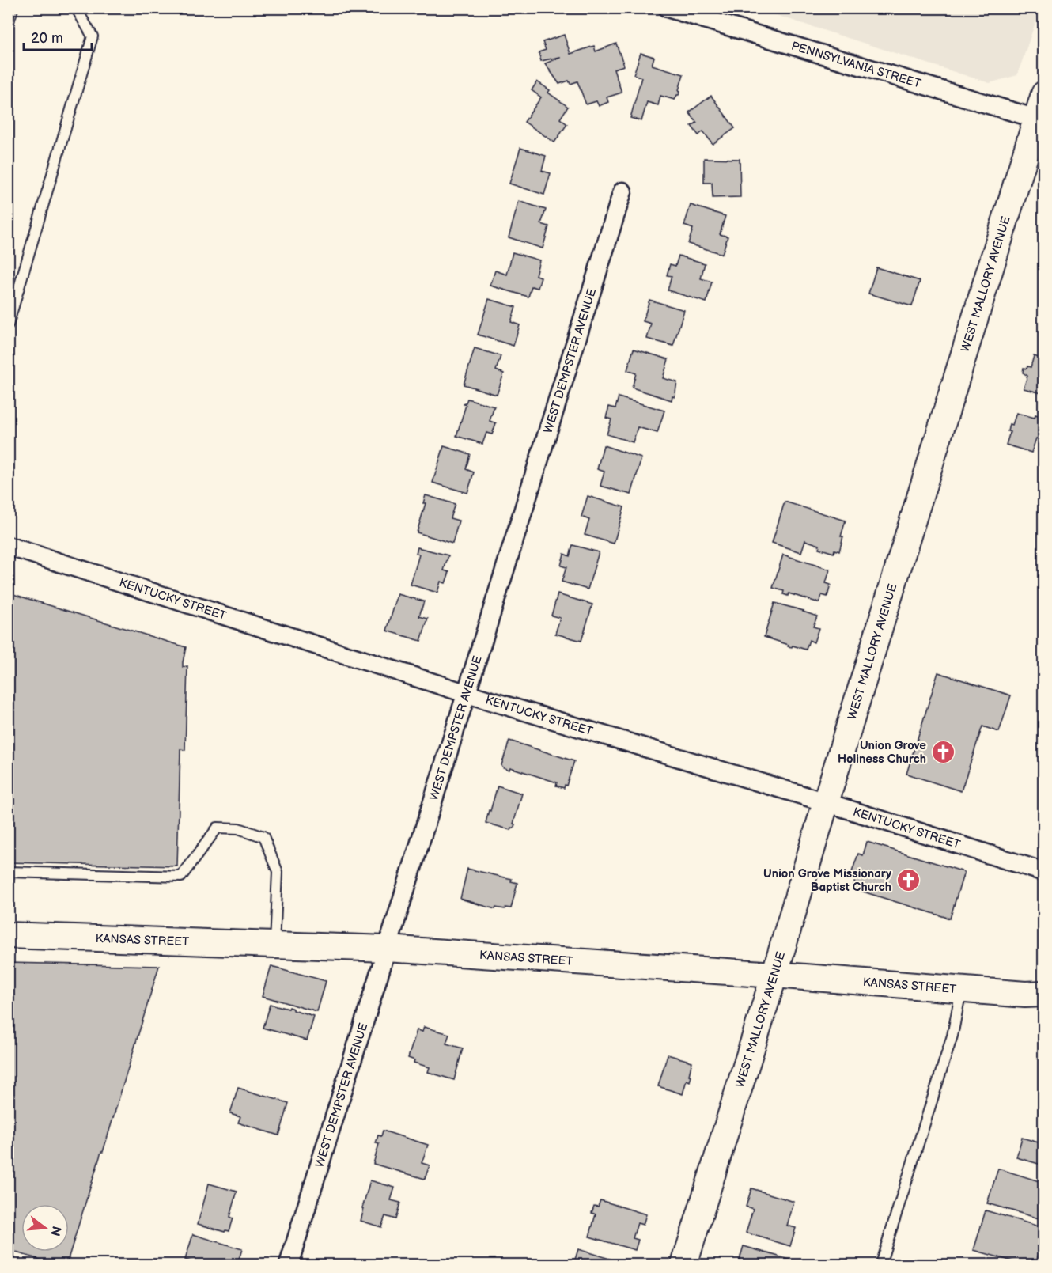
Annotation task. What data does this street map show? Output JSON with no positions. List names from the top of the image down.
{
  "streets": {
    "main road": ["WEST MALLORY AVENUE", "KANSAS STREET"],
    "street": ["PENNSYLVANIA STREET", "WEST DEMPSTER AVENUE", "KENTUCKY STREET"]
  },
  "crossings": [
    ["PENNSYLVANIA STREET", "WEST MALLORY AVENUE"],
    ["WEST MALLORY AVENUE", "KENTUCKY STREET"],
    ["WEST MALLORY AVENUE", "KANSAS STREET"],
    ["WEST DEMPSTER AVENUE", "KENTUCKY STREET"],
    ["WEST DEMPSTER AVENUE", "KANSAS STREET"]
  ],
  "places": {
    "church": ["Union Grove Holiness Church", "Union Grove Missionary Baptist Church"]
  },
  "scale_bar": "20 m",
  "north": "right"
}
